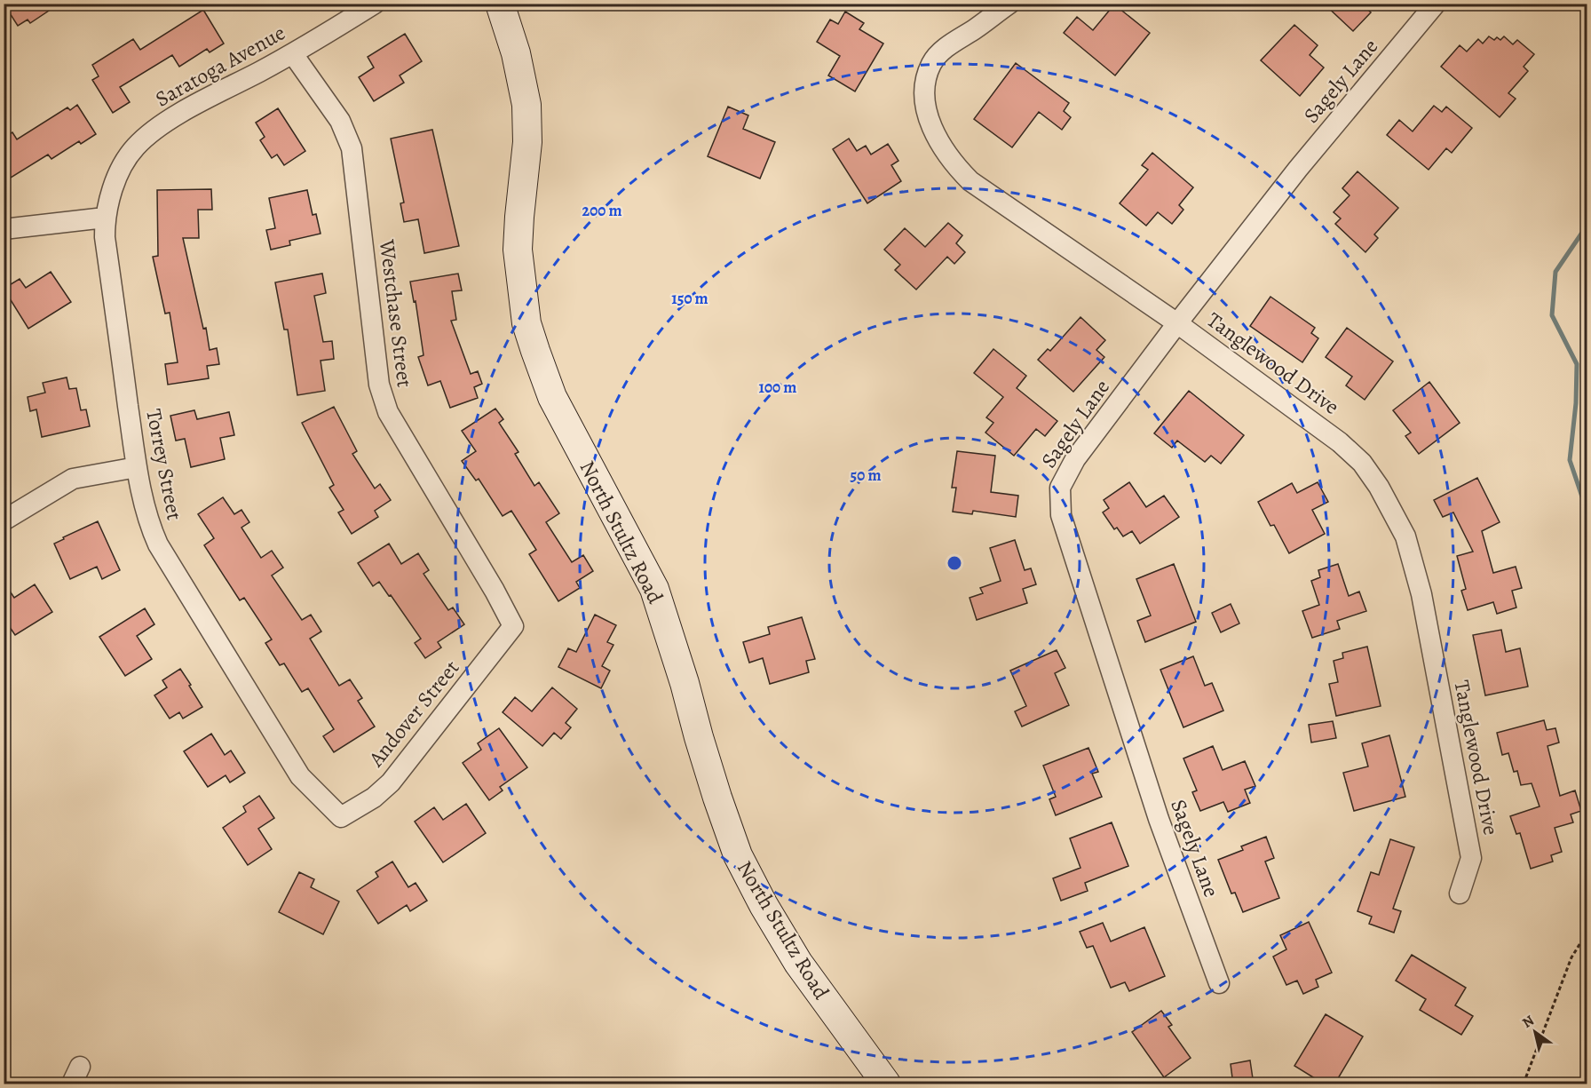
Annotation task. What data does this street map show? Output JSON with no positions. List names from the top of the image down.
{
  "streets": {
    "street": [
      "Saratoga Avenue",
      "Sagely Lane",
      "Westchase Street",
      "Tanglewood Drive",
      "Torrey Street",
      "North Stultz Road",
      "Andover Street"
    ]
  },
  "crossings": [
    ["Saratoga Avenue", "Westchase Street"],
    ["Saratoga Avenue", "Torrey Street"],
    ["Sagely Lane", "Tanglewood Drive"],
    ["Westchase Street", "Andover Street"],
    ["Torrey Street", "Andover Street"]
  ],
  "north": "top left",
  "rings": [
    "200 m",
    "150 m",
    "100 m",
    "50 m"
  ]
}
